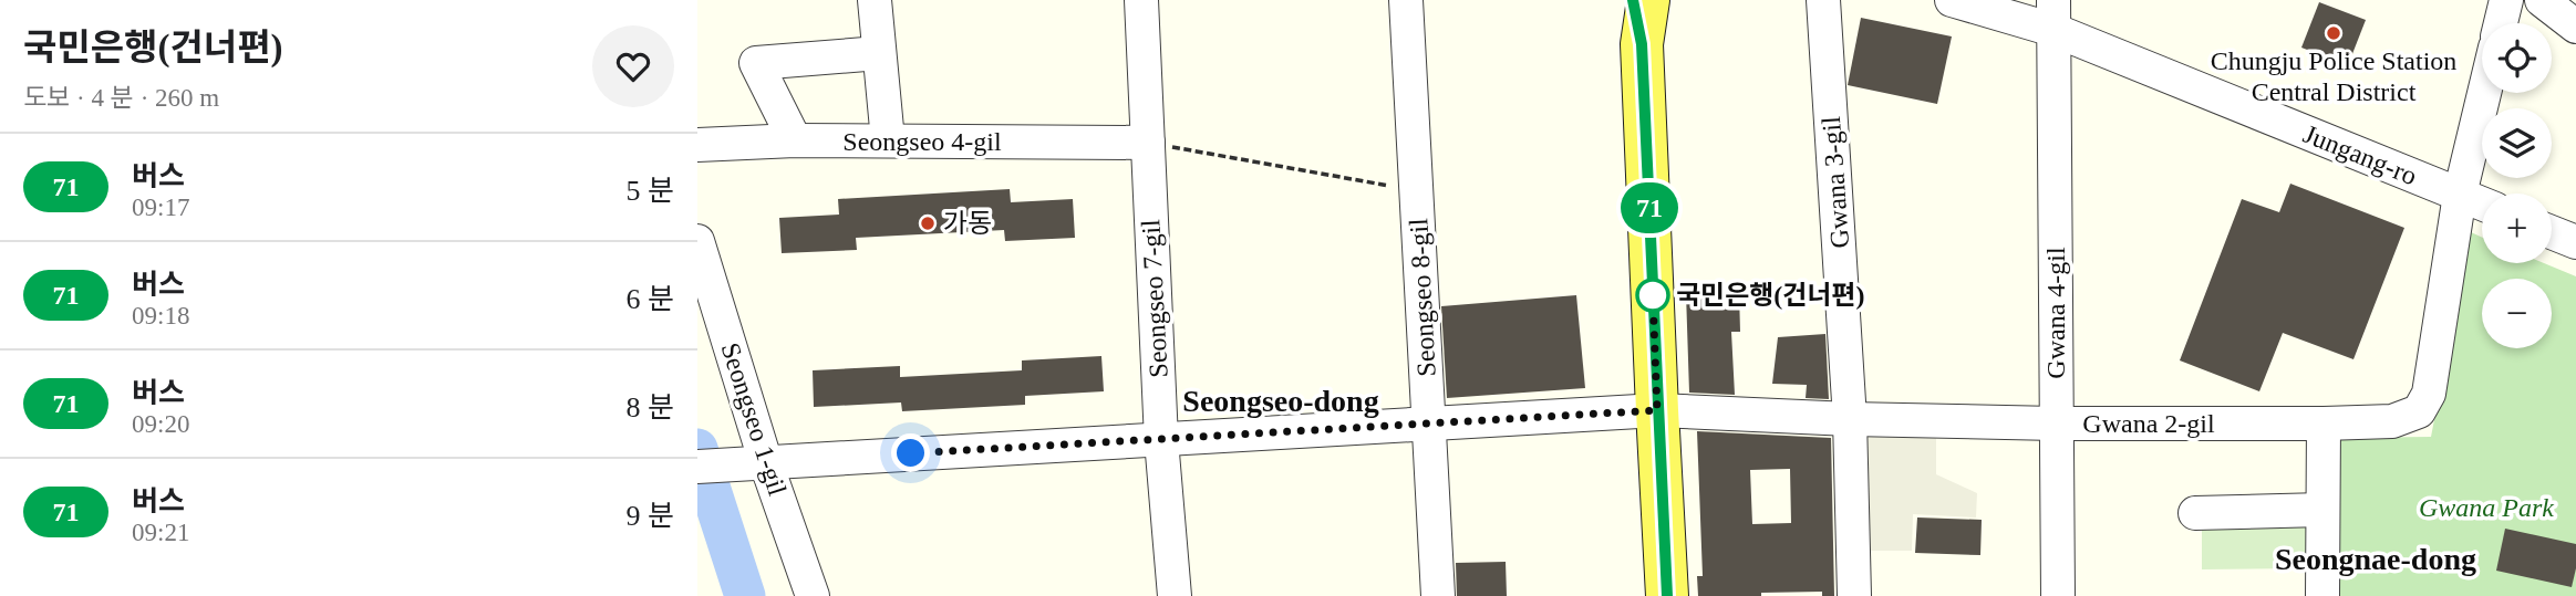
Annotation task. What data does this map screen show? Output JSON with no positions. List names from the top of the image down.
{
  "streets": {
    "street": [
      "Seongseo 4-gil",
      "Jungang-ro",
      "Gwana 3-gil",
      "Seongseo 8-gil",
      "Seongseo 7-gil",
      "Gwana 4-gil",
      "Seongseo 1-gil",
      "Gwana 2-gil"
    ]
  },
  "crossings": [
    ["Seongseo 4-gil", "Seongseo 7-gil"],
    ["Jungang-ro", "Gwana 4-gil"],
    ["Jungang-ro", "Gwana 2-gil"],
    ["Gwana 3-gil", "Gwana 2-gil"],
    ["Seongseo 8-gil", "Gwana 2-gil"],
    ["Seongseo 7-gil", "Gwana 2-gil"],
    ["Gwana 4-gil", "Gwana 2-gil"],
    ["Seongseo 1-gil", "Gwana 2-gil"]
  ],
  "districts": ["Seongseo-dong", "Seongnae-dong"],
  "parks": ["Gwana Park"],
  "places": ["Chungju Police Station Central District", "가동", "국민은행(건너편)"],
  "lines": ["bus line 71"],
  "page": {
    "heading": ["국민은행(건너편)", "도보 · 4 분 · 260 m"],
    "on_map": "71",
    "map_buttons": ["+", "−"],
    "list": [
      {
        "mark": "71",
        "name": "버스",
        "note": "09:17",
        "value": "5 분"
      },
      {
        "mark": "71",
        "name": "버스",
        "note": "09:18",
        "value": "6 분"
      },
      {
        "mark": "71",
        "name": "버스",
        "note": "09:20",
        "value": "8 분"
      },
      {
        "mark": "71",
        "name": "버스",
        "note": "09:21",
        "value": "9 분"
      }
    ]
  }
}
